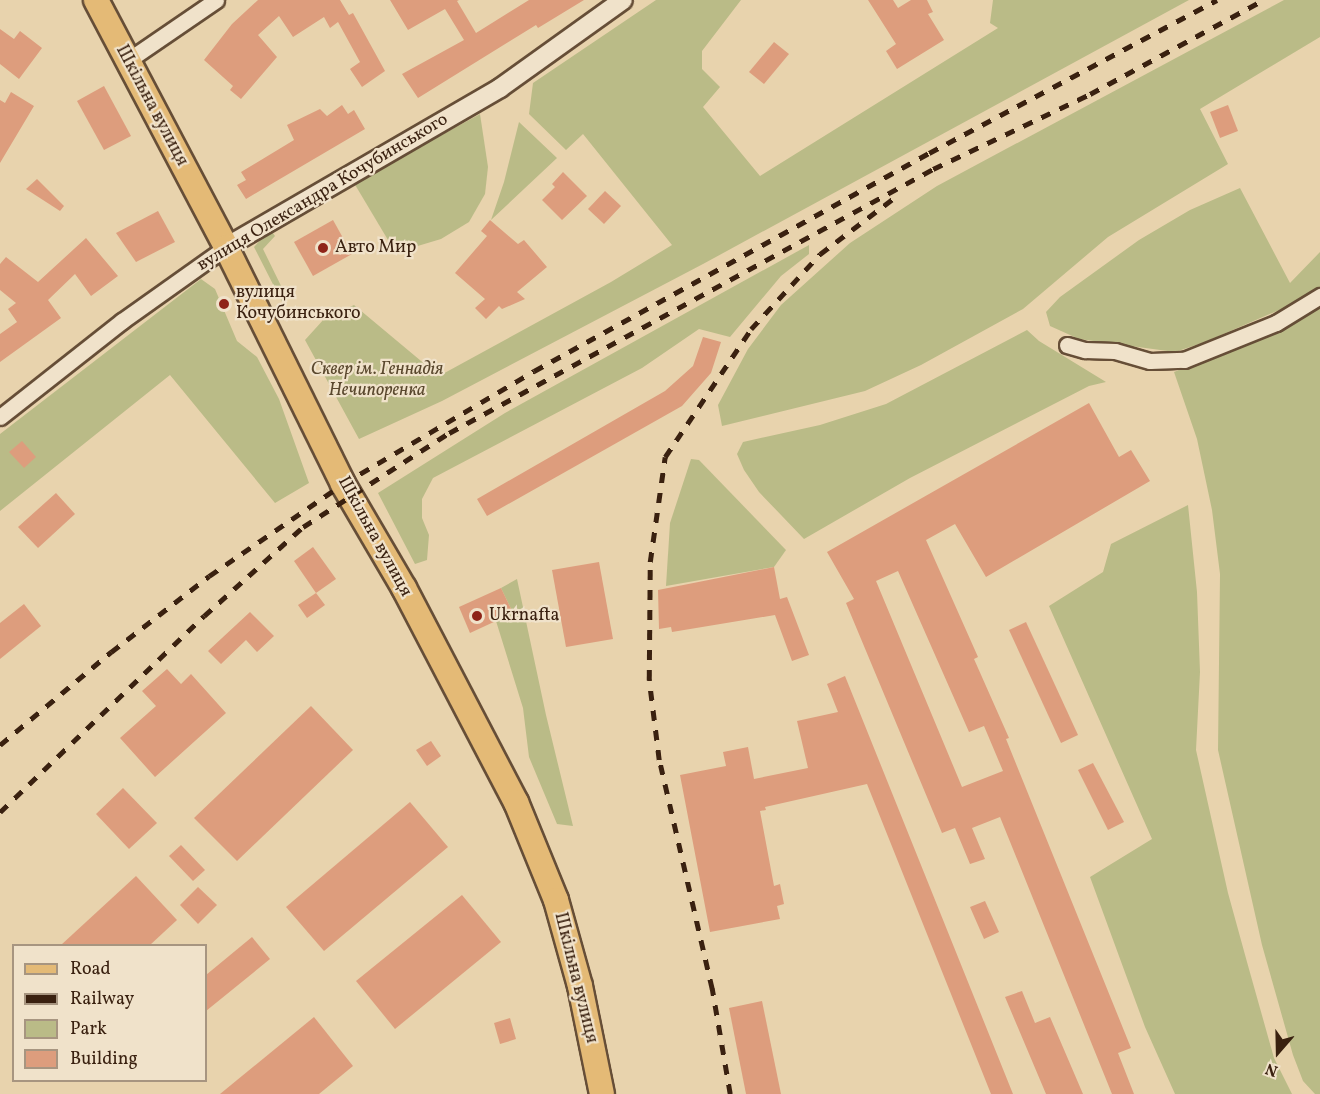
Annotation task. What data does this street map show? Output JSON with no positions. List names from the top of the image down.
{
  "streets": {
    "main road": ["Шкільна вулиця"],
    "street": ["вулиця Олександра Кочубинського"]
  },
  "crossings": [
    ["Шкільна вулиця", "вулиця Олександра Кочубинського"]
  ],
  "parks": ["Сквер ім. Геннадія Нечипоренка"],
  "places": ["Авто Мир", "вулиця Кочубинського", "Ukrnafta"],
  "legend": [
    "Road",
    "Railway",
    "Park",
    "Building"
  ],
  "north": "bottom"
}
